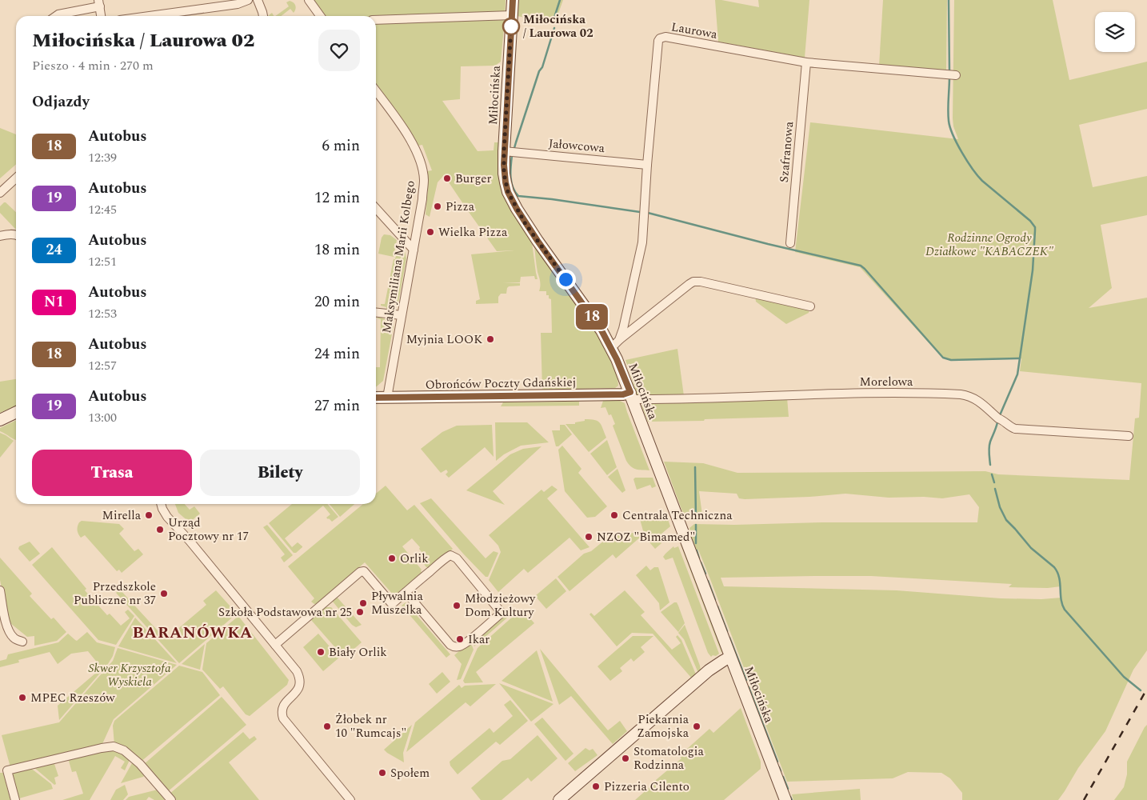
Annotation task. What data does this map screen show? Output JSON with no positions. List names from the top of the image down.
{
  "streets": {
    "street": [
      "Laurowa",
      "Miłocińska",
      "Jałowcowa",
      "Szafranowa",
      "Maksymiliana Marii Kolbego",
      "Morelowa",
      "Obrońców Poczty Gdańskiej"
    ]
  },
  "crossings": [
    ["Laurowa", "Miłocińska"],
    ["Laurowa", "Jałowcowa"],
    ["Laurowa", "Szafranowa"],
    ["Miłocińska", "Jałowcowa"],
    ["Miłocińska", "Morelowa"],
    ["Miłocińska", "Obrońców Poczty Gdańskiej"],
    ["Maksymiliana Marii Kolbego", "Obrońców Poczty Gdańskiej"],
    ["Morelowa", "Obrońców Poczty Gdańskiej"]
  ],
  "districts": ["BARANÓWKA"],
  "parks": ["Rodzinne Ogrody Działkowe \"KABACZEK\"", "Skwer Krzysztofa Wyskiela"],
  "places": [
    "Miłocińska / Laurowa 02",
    "Burger",
    "Pizza",
    "Wielka Pizza",
    "Myjnia LOOK",
    "Mirella",
    "Centrala Techniczna",
    "Urząd Pocztowy nr 17",
    "NZOZ \"Bimamed\"",
    "Orlik",
    "Przedszkole Publiczne nr 37",
    "Pływalnia Muszelka",
    "Młodzieżowy Dom Kultury",
    "Szkoła Podstawowa nr 25",
    "Ikar",
    "Biały Orlik",
    "MPEC Rzeszów",
    "Żłobek nr 10 \"Rumcajs\"",
    "Piekarnia Zamojska",
    "Stomatologia Rodzinna",
    "Społem",
    "Pizzeria Cilento"
  ],
  "lines": ["bus line 18"],
  "page": {
    "on_map": "18",
    "heading": [
      ["Miłocińska / Laurowa 02", "Pieszo · 4 min · 270 m"],
      "Odjazdy"
    ],
    "list": [
      {
        "mark": "18",
        "name": "Autobus",
        "note": "12:39",
        "value": "6 min"
      },
      {
        "mark": "19",
        "name": "Autobus",
        "note": "12:45",
        "value": "12 min"
      },
      {
        "mark": "24",
        "name": "Autobus",
        "note": "12:51",
        "value": "18 min"
      },
      {
        "mark": "N1",
        "name": "Autobus",
        "note": "12:53",
        "value": "20 min"
      },
      {
        "mark": "18",
        "name": "Autobus",
        "note": "12:57",
        "value": "24 min"
      },
      {
        "mark": "19",
        "name": "Autobus",
        "note": "13:00",
        "value": "27 min"
      }
    ],
    "buttons": ["Trasa", "Bilety"]
  }
}
